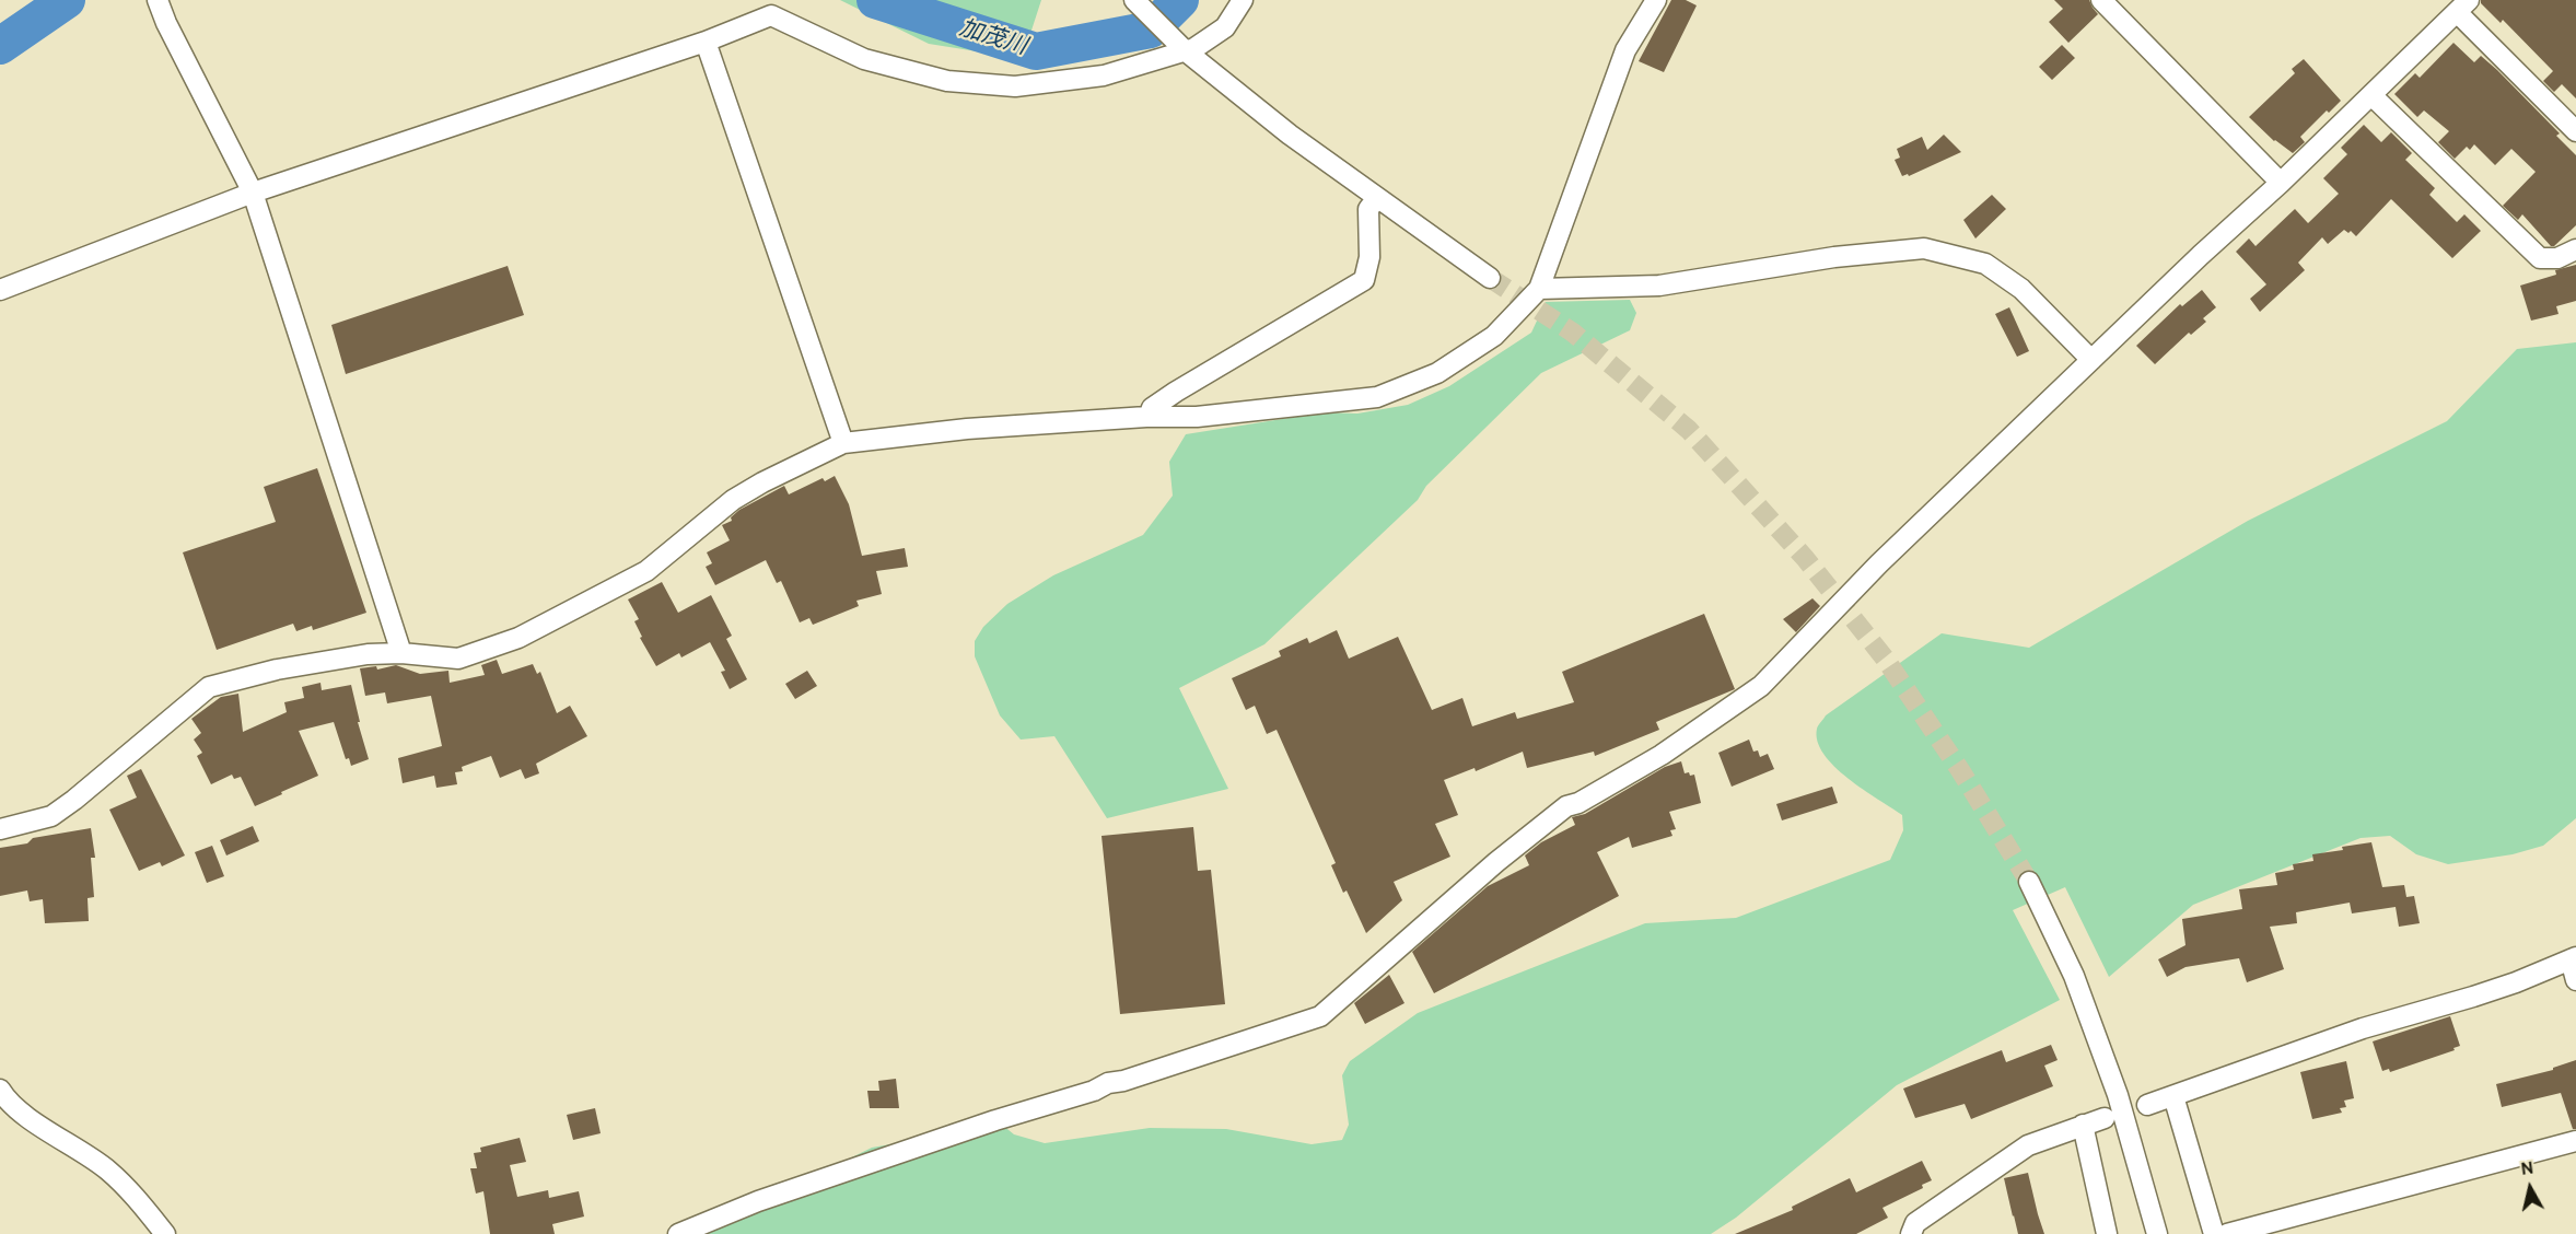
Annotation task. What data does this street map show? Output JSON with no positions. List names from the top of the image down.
{
  "water": ["加茂川"],
  "north": "top"
}
